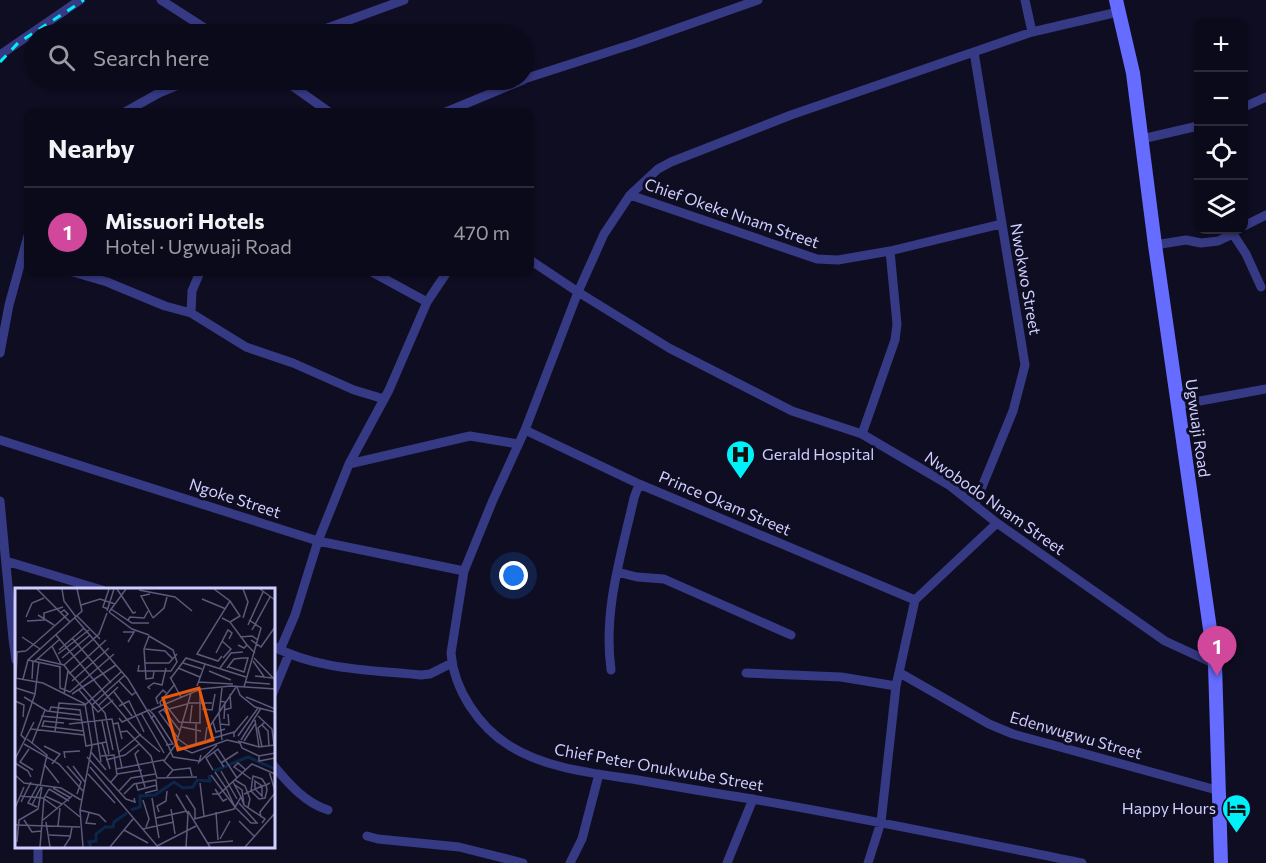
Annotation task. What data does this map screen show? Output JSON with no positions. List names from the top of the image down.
{
  "streets": {
    "main road": ["Ugwuaji Road"],
    "street": [
      "Chief Okeke Nnam Street",
      "Nwokwo Street",
      "Ngoke Street",
      "Prince Okam Street",
      "Nwobodo Nnam Street",
      "Edenwugwu Street",
      "Chief Peter Onukwube Street"
    ]
  },
  "crossings": [
    ["Chief Okeke Nnam Street", "Nwokwo Street"],
    ["Chief Okeke Nnam Street", "Chief Peter Onukwube Street"],
    ["Nwokwo Street", "Nwobodo Nnam Street"],
    ["Nwokwo Street", "Chief Peter Onukwube Street"],
    ["Ugwuaji Road", "Nwobodo Nnam Street"],
    ["Ugwuaji Road", "Edenwugwu Street"],
    ["Ugwuaji Road", "Chief Peter Onukwube Street"],
    ["Ngoke Street", "Chief Peter Onukwube Street"],
    ["Prince Okam Street", "Chief Peter Onukwube Street"],
    ["Nwobodo Nnam Street", "Chief Peter Onukwube Street"]
  ],
  "places": {
    "hospital": ["Gerald Hospital"],
    "hotel": ["Happy Hours"]
  },
  "page": {
    "map_buttons": ["+", "−"],
    "search": "Search here",
    "heading": "Nearby",
    "list": [
      {
        "mark": "1",
        "name": "Missuori Hotels",
        "note": "Hotel · Ugwuaji Road",
        "value": "470 m"
      }
    ],
    "pins": "1"
  }
}
